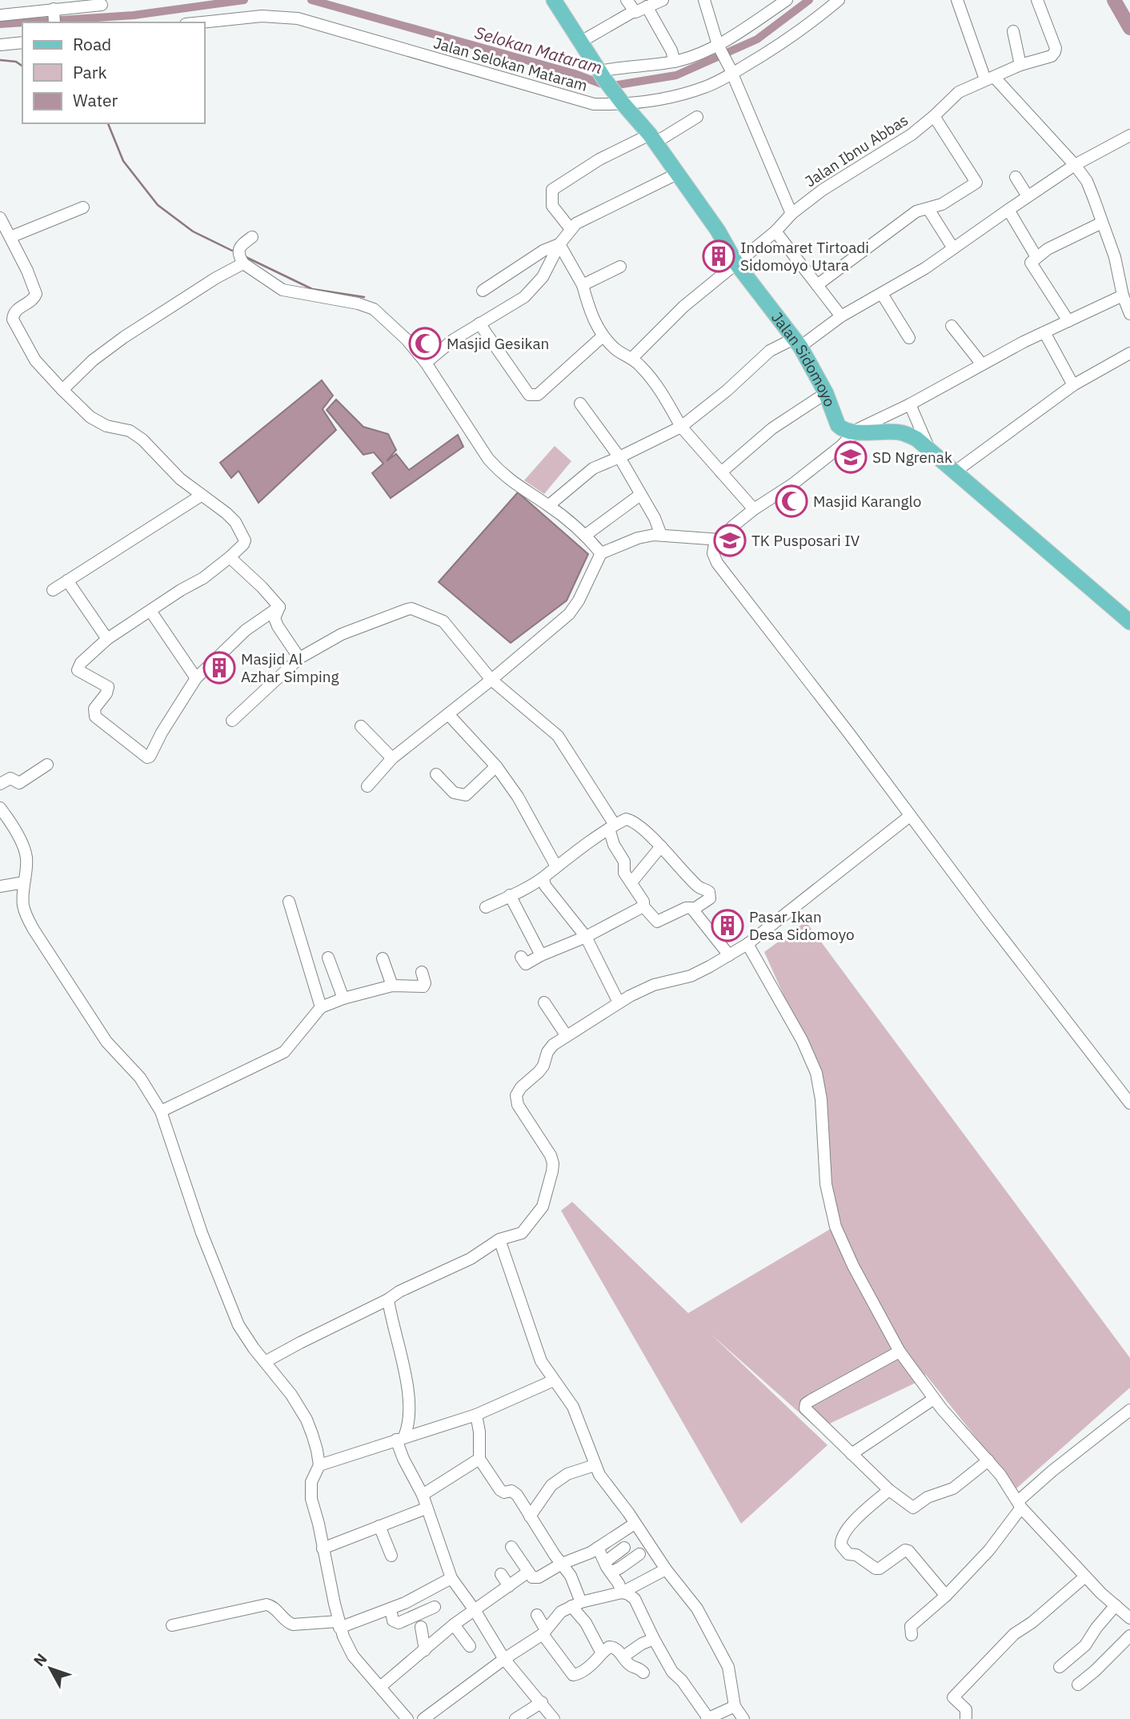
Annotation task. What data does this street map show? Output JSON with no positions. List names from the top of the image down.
{
  "streets": {
    "main road": ["Jalan Sidomoyo"],
    "street": ["Jalan Selokan Mataram", "Jalan Ibnu Abbas"]
  },
  "crossings": [
    ["Jalan Selokan Mataram", "Jalan Sidomoyo"],
    ["Jalan Ibnu Abbas", "Jalan Sidomoyo"]
  ],
  "water": ["Selokan Mataram"],
  "places": {
    "building": ["Indomaret Tirtoadi Sidomoyo Utara", "Masjid Al Azhar Simping", "Pasar Ikan Desa Sidomoyo"],
    "mosque": ["Masjid Gesikan", "Masjid Karanglo"],
    "school or university": ["SD Ngrenak", "TK Pusposari IV"]
  },
  "legend": ["Road", "Park", "Water"],
  "north": "top left"
}
